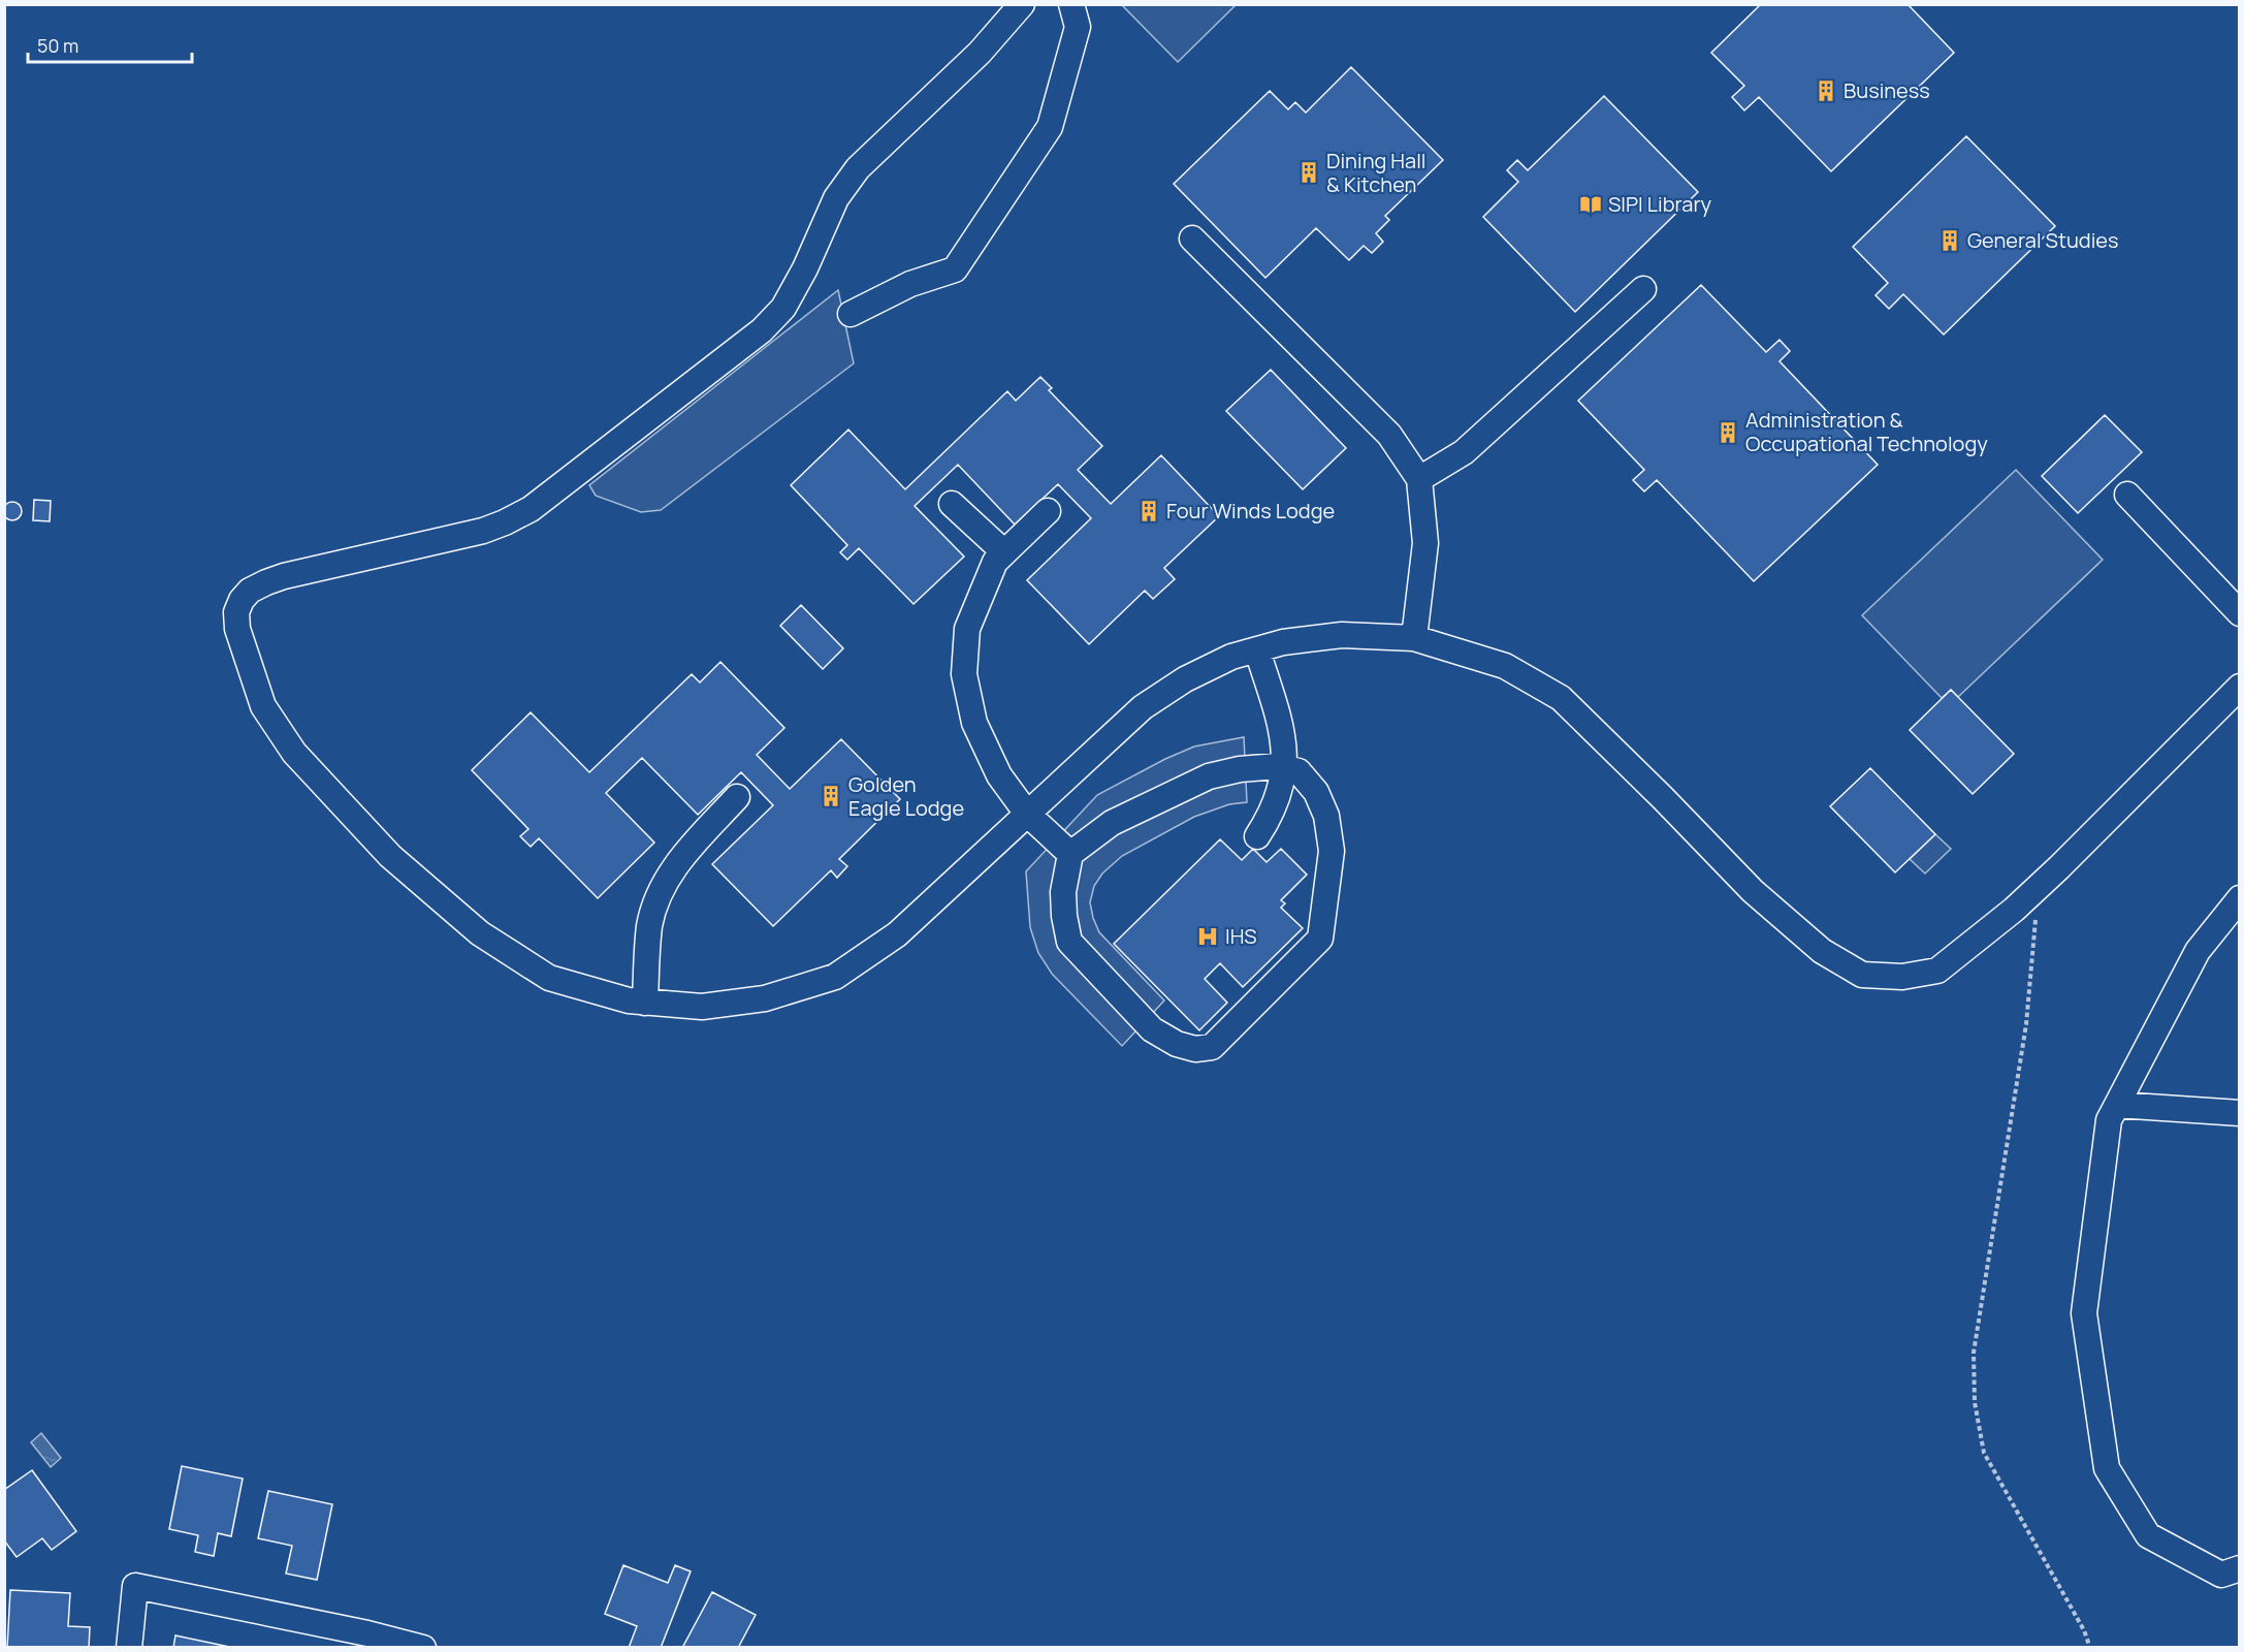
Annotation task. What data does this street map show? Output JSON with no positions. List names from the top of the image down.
{
  "places": {
    "building": [
      "Business",
      "Dining Hall & Kitchen",
      "General Studies",
      "Administration & Occupational Technology",
      "Four Winds Lodge",
      "Golden Eagle Lodge"
    ],
    "library": ["SIPI Library"],
    "hospital": ["IHS"]
  },
  "scale_bar": "50 m"
}
